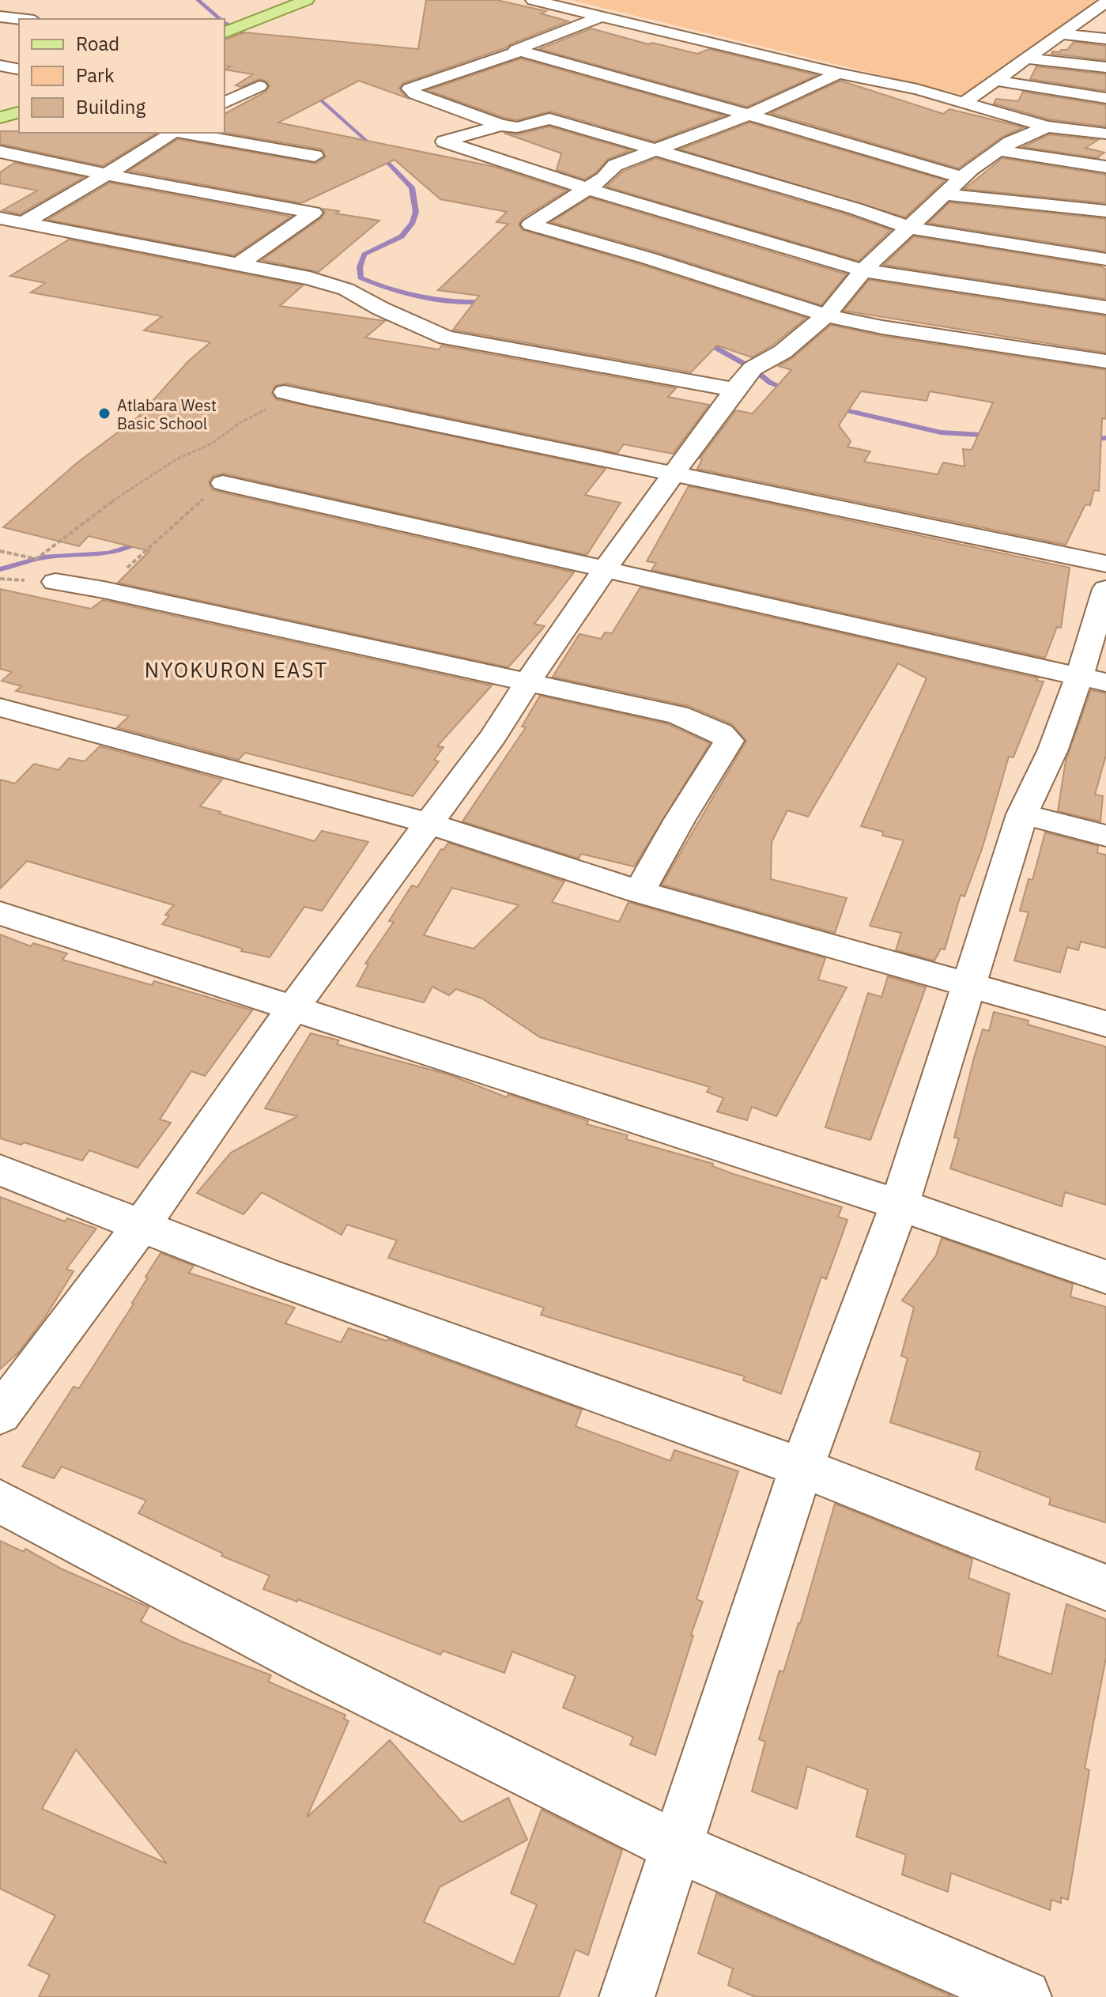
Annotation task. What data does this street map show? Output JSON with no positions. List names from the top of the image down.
{
  "districts": ["NYOKURON EAST"],
  "places": ["Atlabara West Basic School"],
  "legend": ["Road", "Park", "Building"]
}
